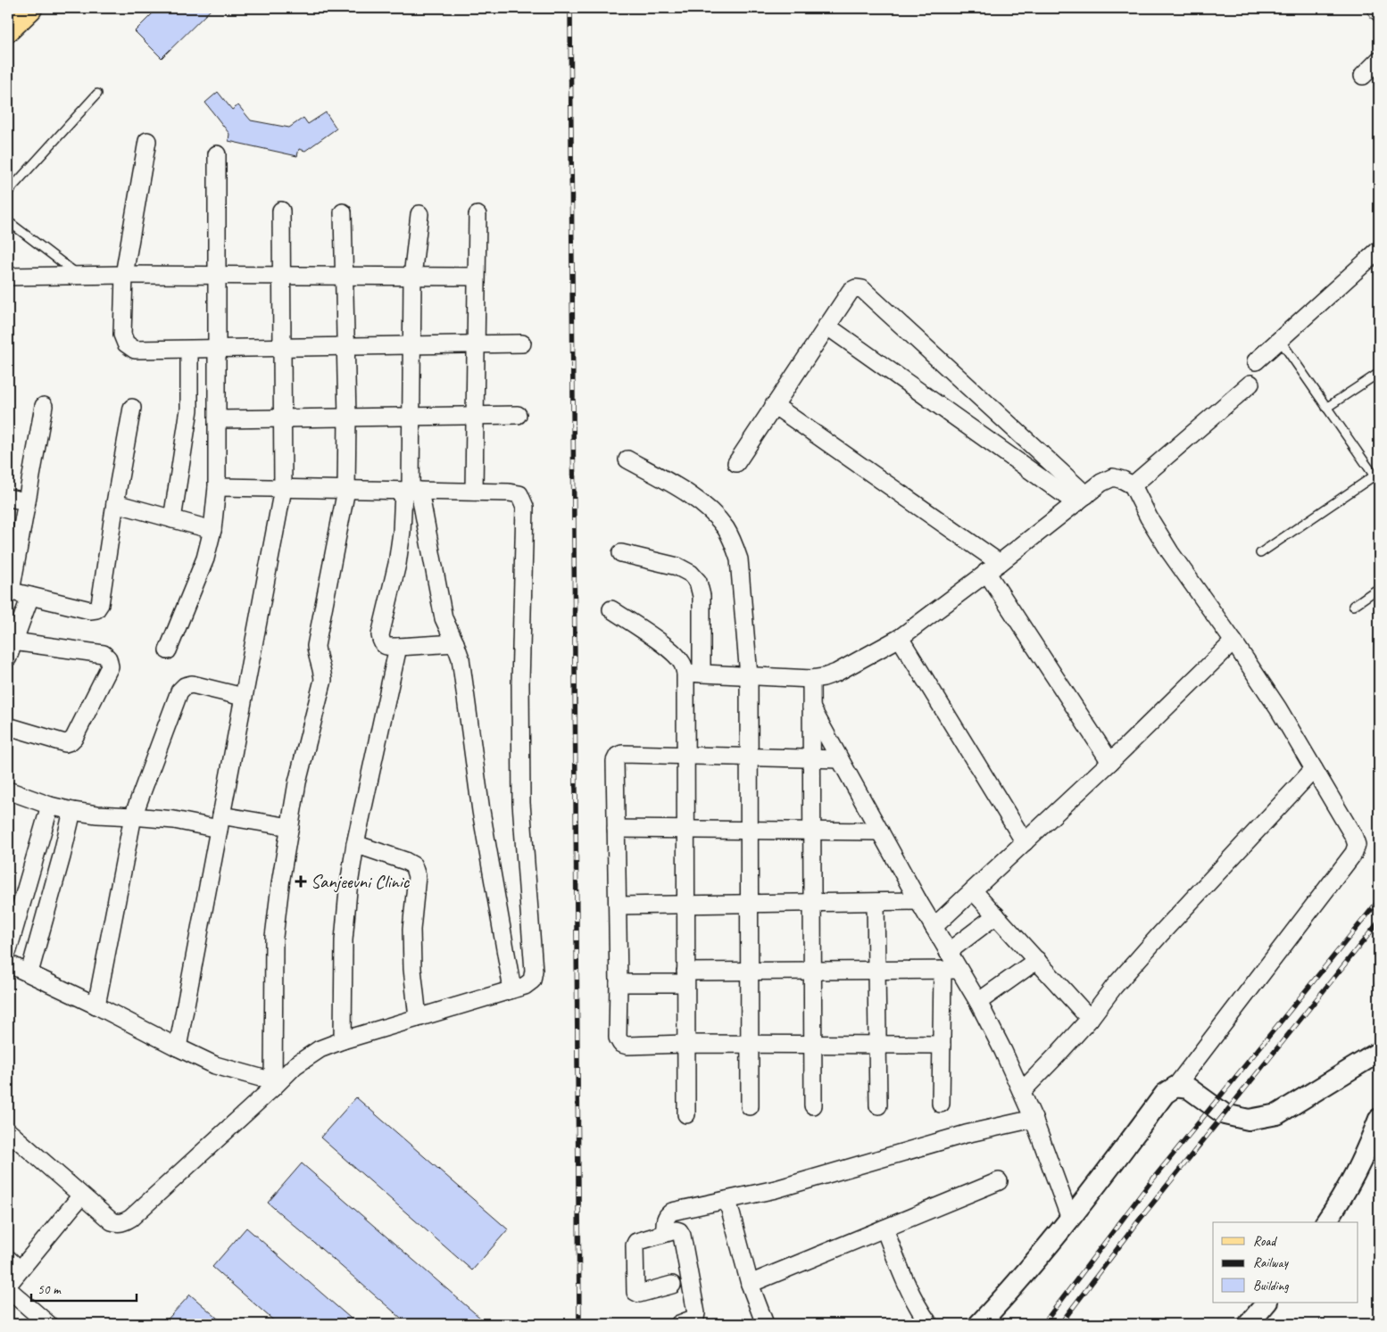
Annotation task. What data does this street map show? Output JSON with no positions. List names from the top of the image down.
{
  "places": {
    "health": ["Sanjeevni Clinic"]
  },
  "legend": ["Road", "Railway", "Building"],
  "scale_bar": "50 m"
}
